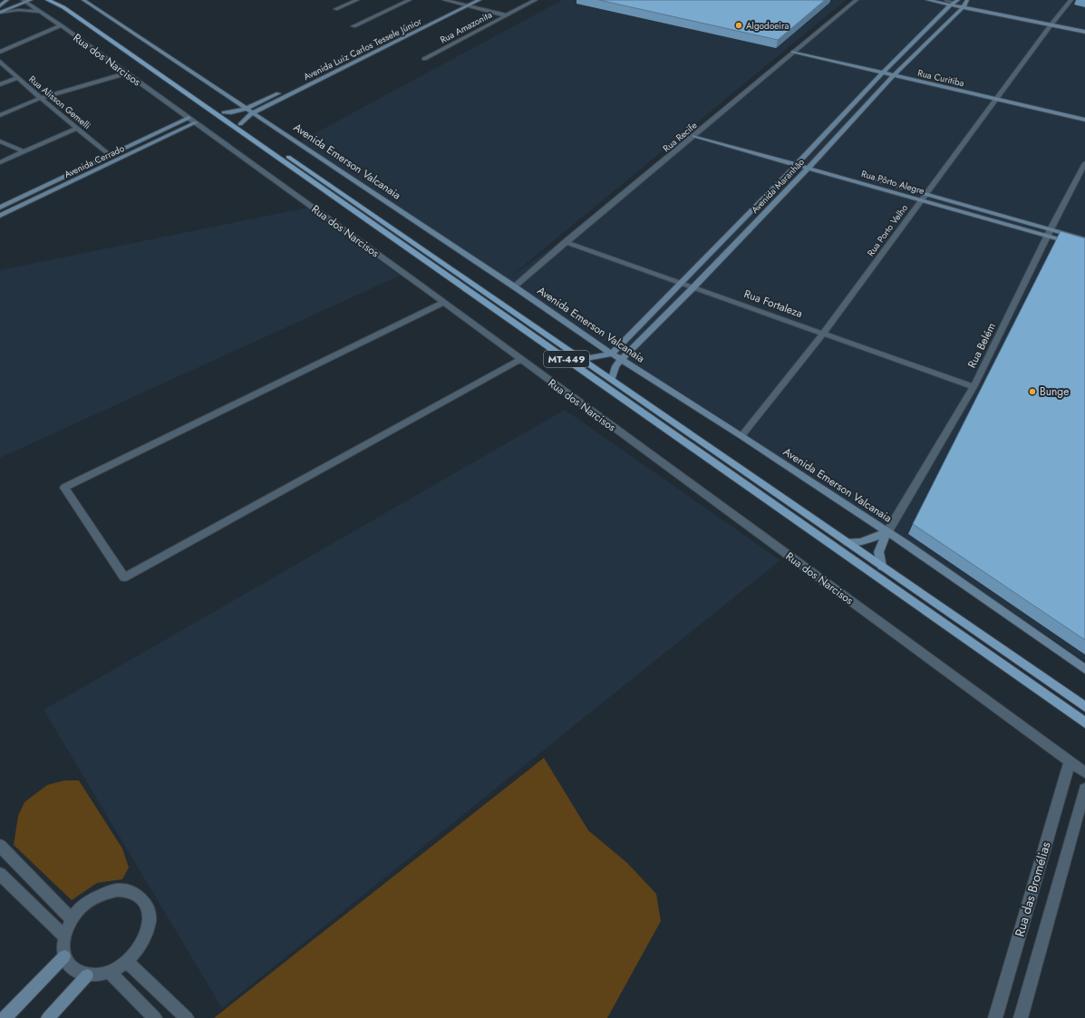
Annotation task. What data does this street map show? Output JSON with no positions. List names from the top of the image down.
{
  "streets": {
    "main road": ["MT-449"],
    "street": [
      "Rua Amazonita",
      "Avenida Luiz Carlos Tessele Júnior",
      "Rua dos Narcisos",
      "Rua Curitiba",
      "Rua Alisson Gemelli",
      "Rua Recife",
      "Avenida Cerrado",
      "Avenida Emerson Valcanaia",
      "Rua Pôrto Alegre",
      "Avenida Maranhão",
      "Rua Porto Velho",
      "Rua Fortaleza",
      "Rua Belém",
      "Rua das Bromélias"
    ]
  },
  "crossings": [
    ["Avenida Luiz Carlos Tessele Júnior", "Avenida Emerson Valcanaia"],
    ["Avenida Luiz Carlos Tessele Júnior", "MT-449"],
    ["Rua dos Narcisos", "Avenida Cerrado"],
    ["Rua dos Narcisos", "Rua das Bromélias"],
    ["Rua Curitiba", "Rua Recife"],
    ["Rua Curitiba", "Avenida Maranhão"],
    ["Rua Curitiba", "Rua Porto Velho"],
    ["Rua Alisson Gemelli", "Avenida Cerrado"],
    ["Rua Recife", "Avenida Emerson Valcanaia"],
    ["Rua Recife", "Rua Pôrto Alegre"],
    ["Rua Recife", "Rua Fortaleza"],
    ["Avenida Emerson Valcanaia", "Avenida Maranhão"],
    ["Avenida Emerson Valcanaia", "Rua Porto Velho"],
    ["Avenida Emerson Valcanaia", "Rua Belém"],
    ["Rua Pôrto Alegre", "Avenida Maranhão"],
    ["Rua Pôrto Alegre", "Rua Porto Velho"],
    ["Rua Pôrto Alegre", "Rua Belém"],
    ["Avenida Maranhão", "Rua Fortaleza"],
    ["Avenida Maranhão", "MT-449"],
    ["Rua Porto Velho", "Rua Fortaleza"],
    ["Rua Fortaleza", "Rua Belém"]
  ],
  "places": ["Algodoeira", "Bunge"]
}
